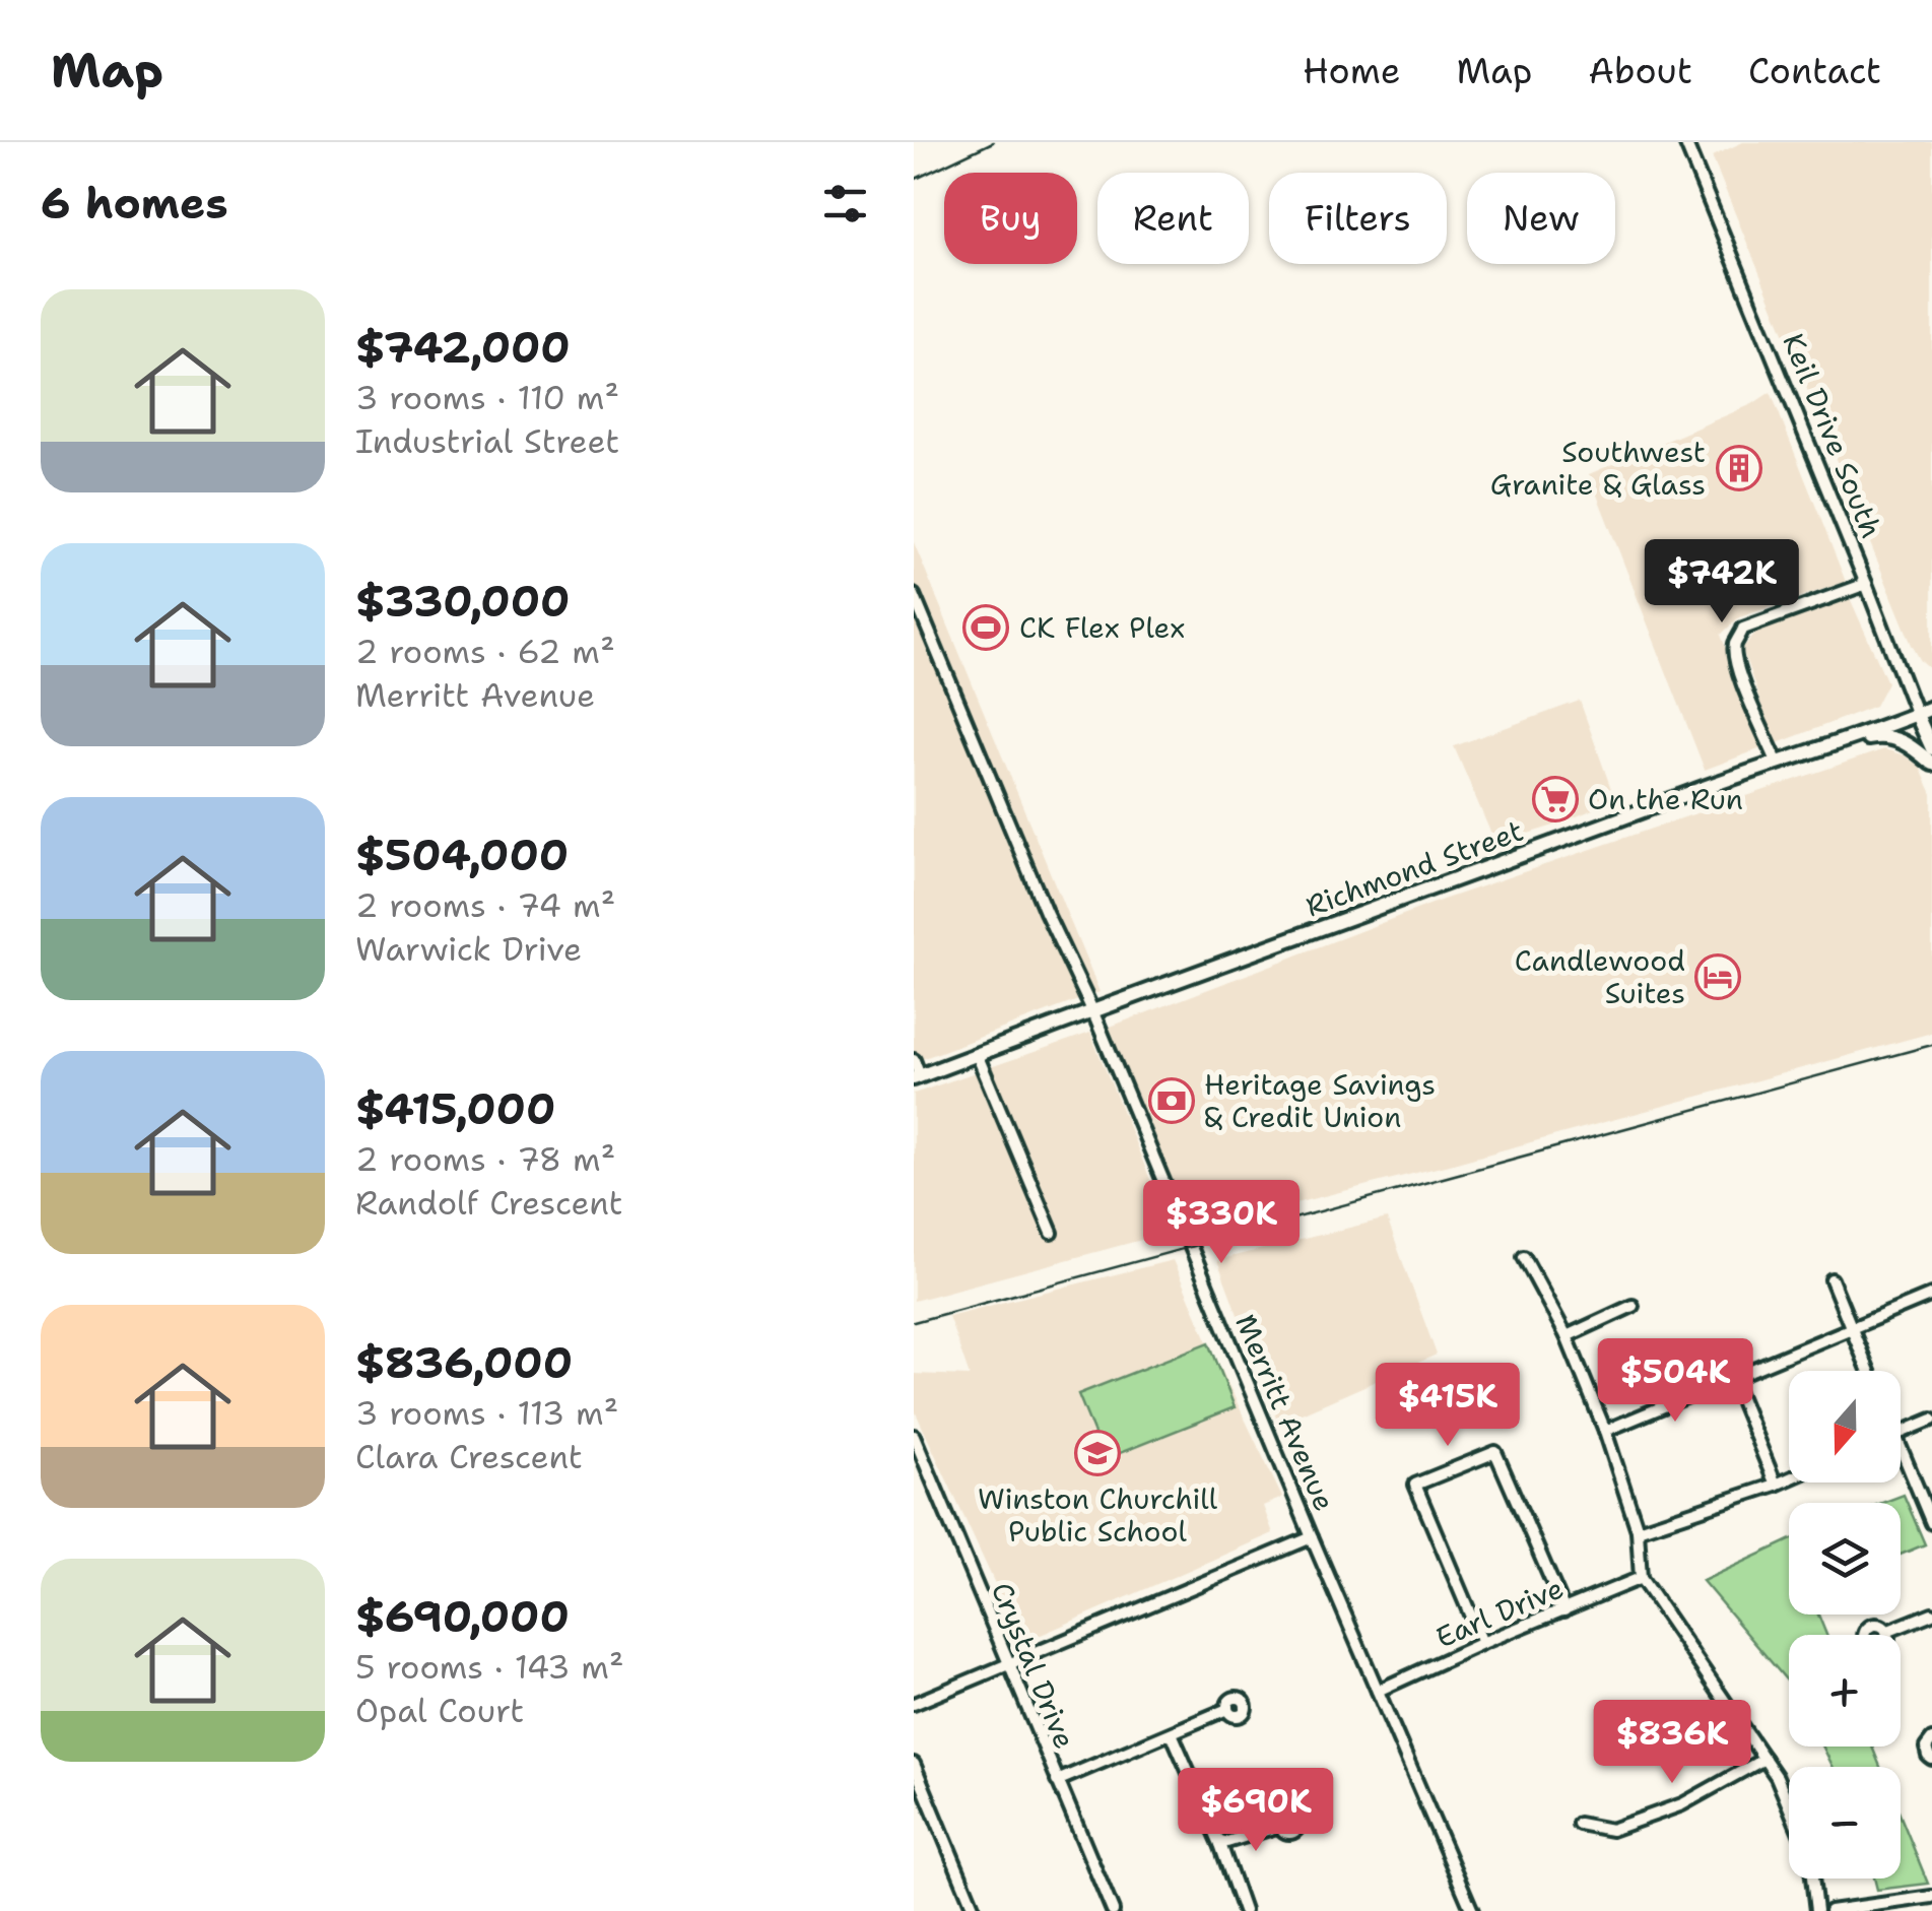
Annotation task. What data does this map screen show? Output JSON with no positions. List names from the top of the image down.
{
  "streets": {
    "main road": ["Keil Drive South", "Richmond Street"],
    "street": ["Merritt Avenue", "Earl Drive", "Crystal Drive"]
  },
  "crossings": [
    ["Keil Drive South", "Richmond Street"],
    ["Richmond Street", "Merritt Avenue"],
    ["Merritt Avenue", "Earl Drive"]
  ],
  "places": {
    "building": ["Southwest Granite & Glass"],
    "sports": ["CK Flex Plex"],
    "supermarket": ["On the Run"],
    "hotel": ["Candlewood Suites"],
    "bank": ["Heritage Savings & Credit Union"],
    "school or university": ["Winston Churchill Public School"]
  },
  "north": "bottom",
  "page": {
    "header": "Map",
    "nav": [
      "Home",
      "Map",
      "About",
      "Contact"
    ],
    "heading": "6 homes",
    "chip": [
      "Buy",
      "Rent",
      "Filters",
      "New"
    ],
    "list": [
      {
        "name": "$742,000",
        "note": "3 rooms · 110 m² · Industrial Street"
      },
      {
        "name": "$330,000",
        "note": "2 rooms · 62 m² · Merritt Avenue"
      },
      {
        "name": "$504,000",
        "note": "2 rooms · 74 m² · Warwick Drive"
      },
      {
        "name": "$415,000",
        "note": "2 rooms · 78 m² · Randolf Crescent"
      },
      {
        "name": "$836,000",
        "note": "3 rooms · 113 m² · Clara Crescent"
      },
      {
        "name": "$690,000",
        "note": "5 rooms · 143 m² · Opal Court"
      }
    ],
    "price": [
      "$742K",
      "$330K",
      "$504K",
      "$415K",
      "$836K",
      "$690K"
    ],
    "map_buttons": ["+", "−"]
  }
}
